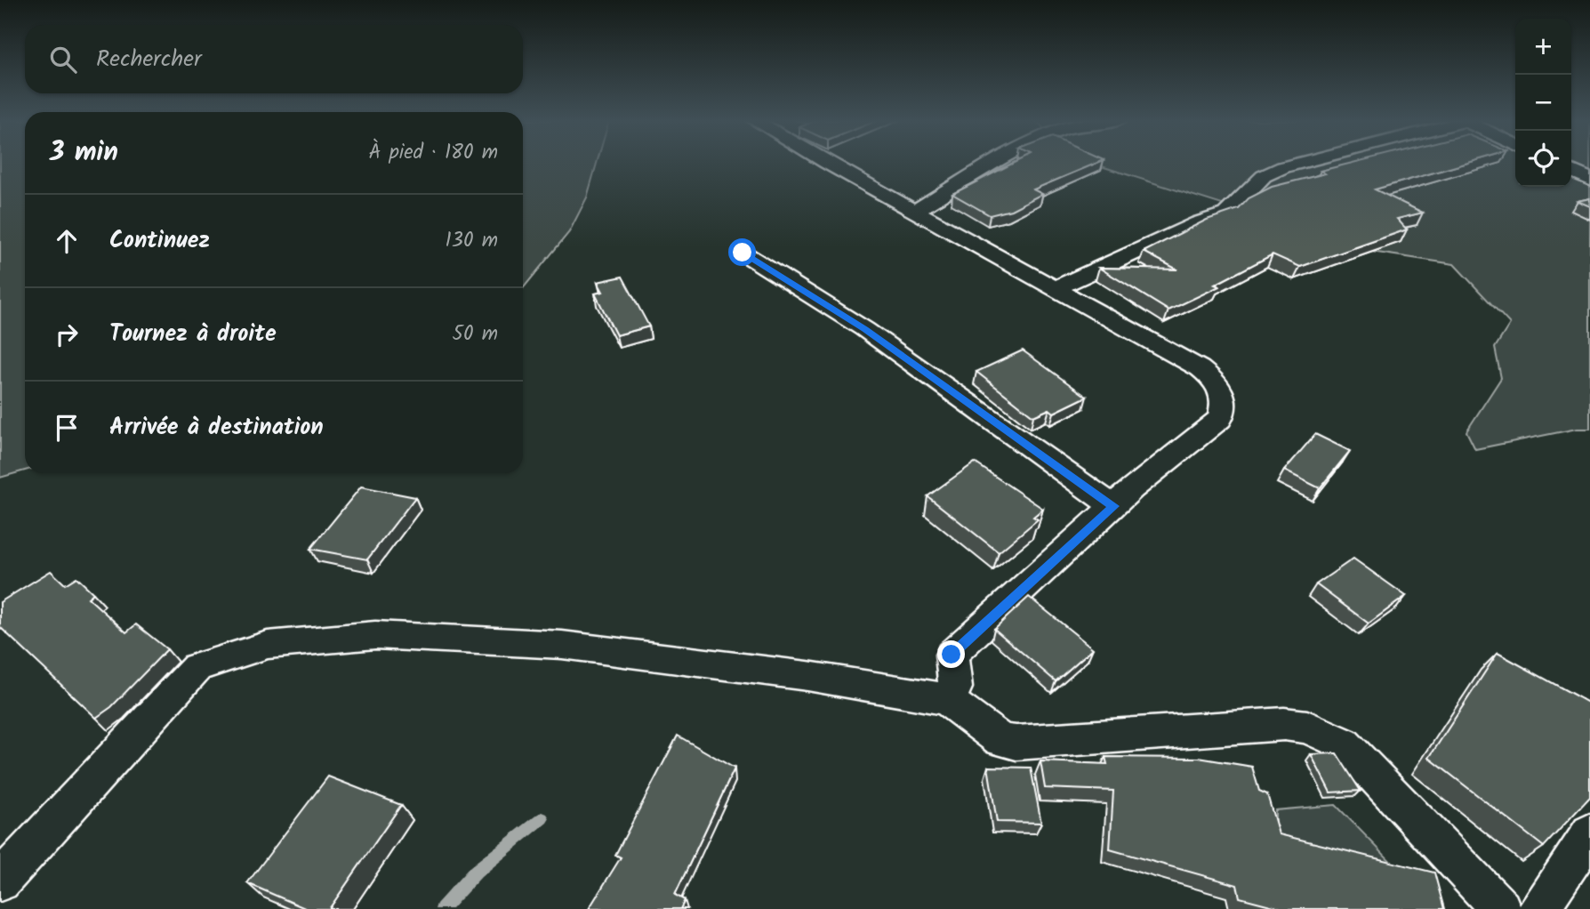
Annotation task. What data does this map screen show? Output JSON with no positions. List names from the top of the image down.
{
  "page": {
    "map_buttons": ["+", "−"],
    "search": "Rechercher",
    "heading": ["3 min", "À pied · 180 m"],
    "list": [
      ["Continuez", "130 m"],
      ["Tournez à droite", "50 m"],
      "Arrivée à destination"
    ]
  }
}
